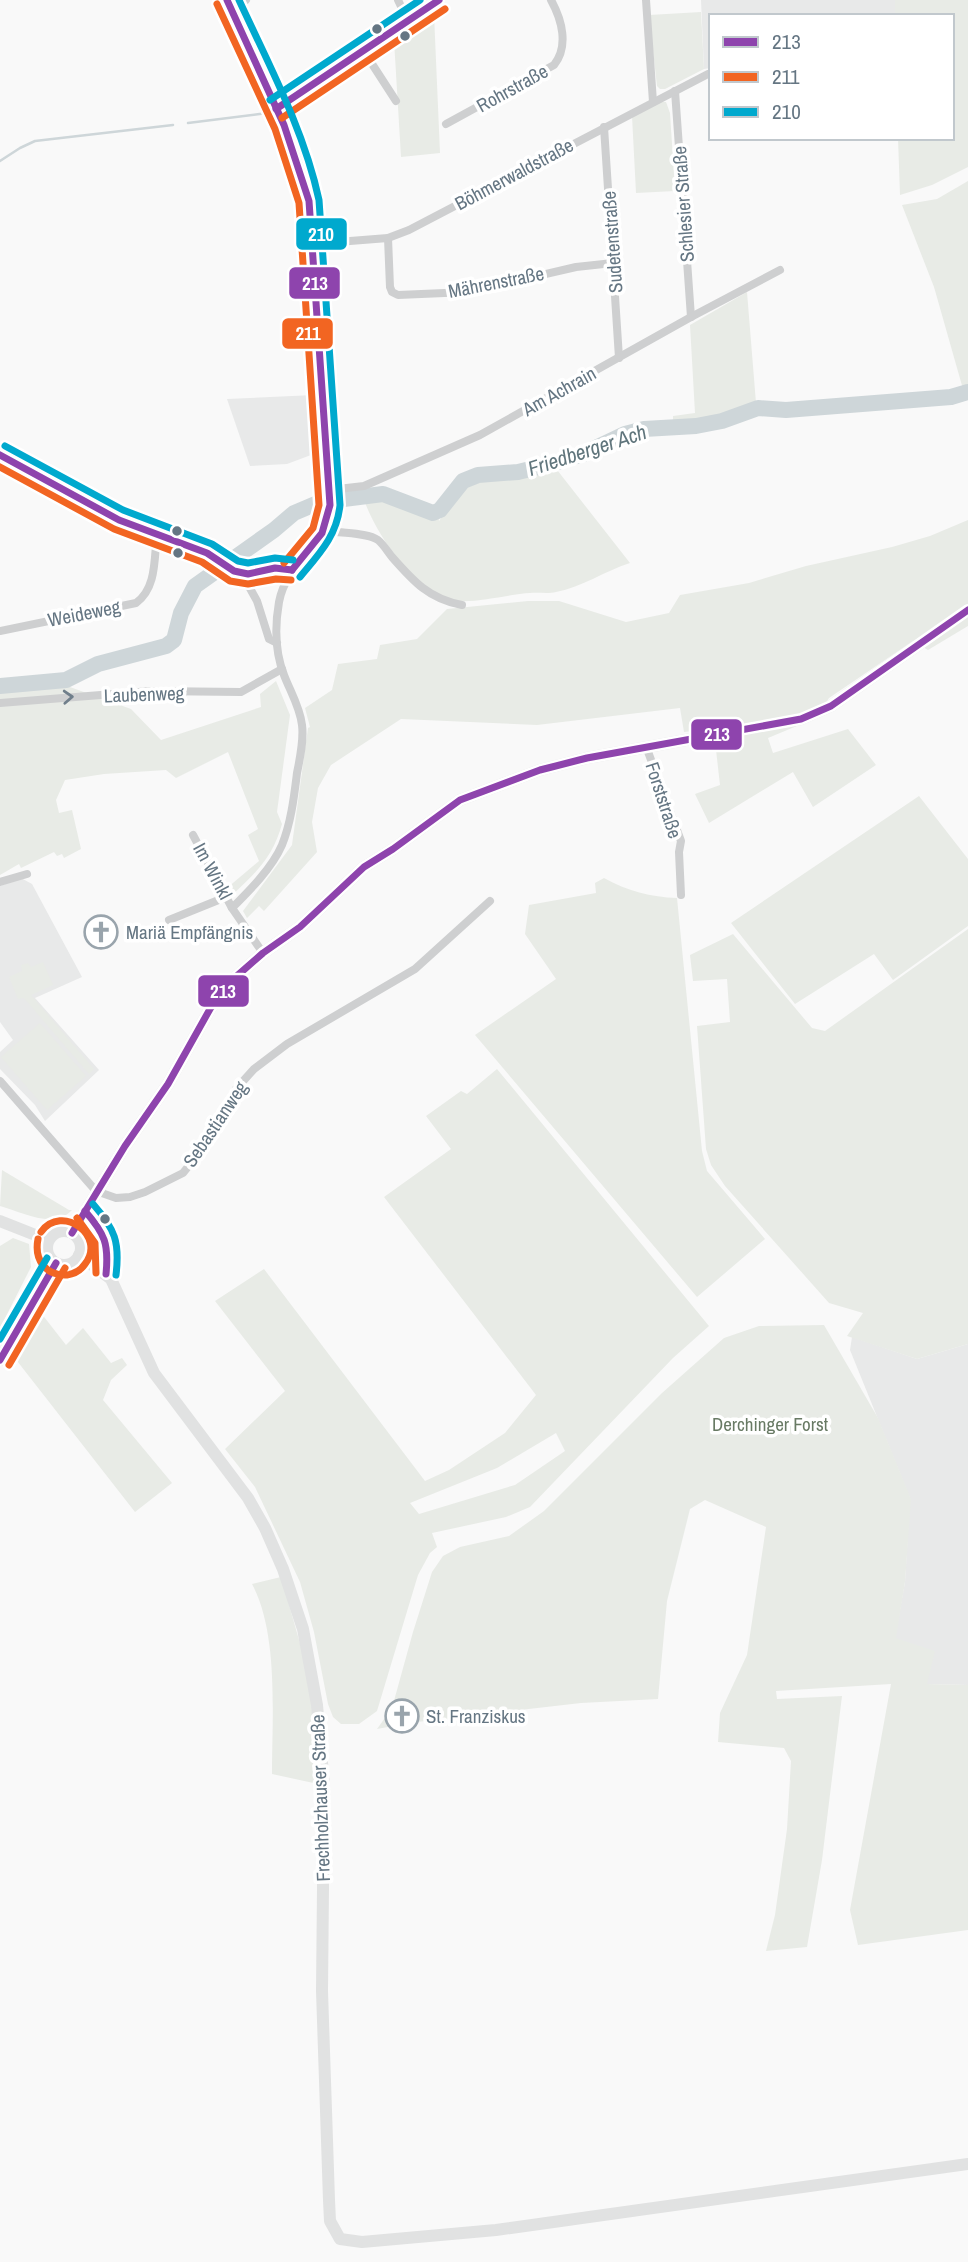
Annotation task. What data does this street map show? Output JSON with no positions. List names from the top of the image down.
{
  "streets": {
    "street": [
      "Rohrstraße",
      "Böhmerwaldstraße",
      "Schlesier Straße",
      "Sudetenstraße",
      "Mährenstraße",
      "Am Achrain",
      "Weideweg",
      "Laubenweg",
      "Forststraße",
      "Im Winkl",
      "Sebastianweg",
      "Frechholzhauser Straße"
    ]
  },
  "crossings": [
    ["Böhmerwaldstraße", "Schlesier Straße"],
    ["Böhmerwaldstraße", "Sudetenstraße"],
    ["Böhmerwaldstraße", "Mährenstraße"],
    ["Schlesier Straße", "Am Achrain"],
    ["Sudetenstraße", "Mährenstraße"],
    ["Sudetenstraße", "Am Achrain"]
  ],
  "one_way": ["Laubenweg"],
  "water": ["Friedberger Ach"],
  "parks": ["Derchinger Forst"],
  "places": {
    "church": ["Mariä Empfängnis", "St. Franziskus"]
  },
  "lines": ["transit line 213", "transit line 210", "transit line 211"],
  "legend": ["213", "211", "210"]
}
